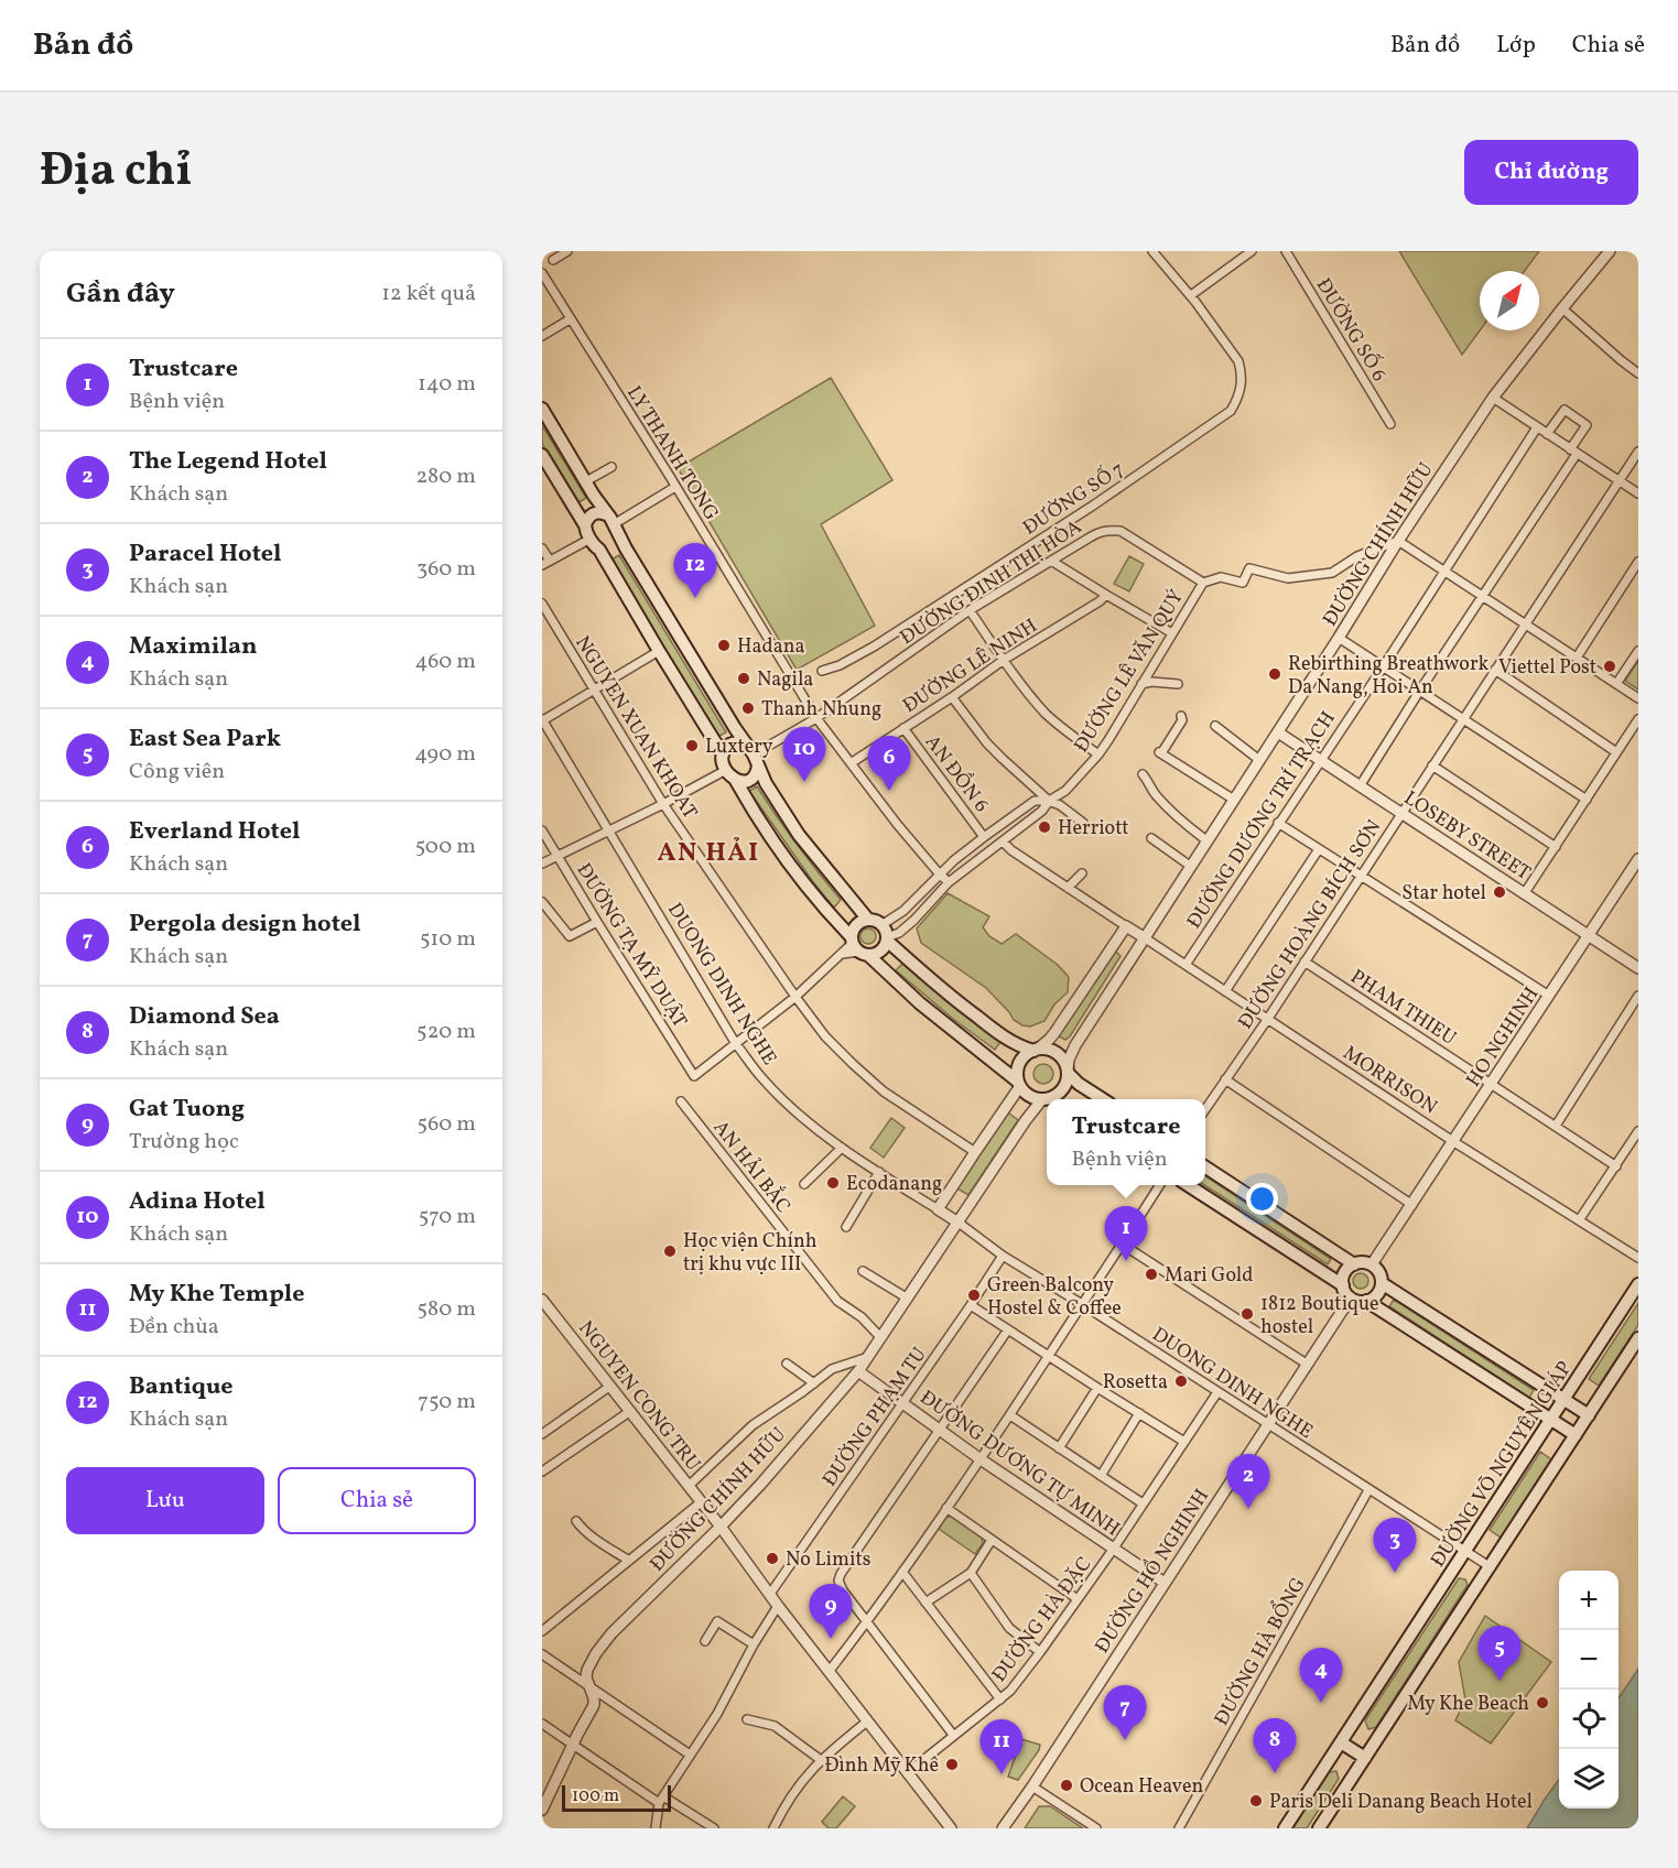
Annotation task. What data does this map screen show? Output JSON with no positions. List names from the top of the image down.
{
  "streets": {
    "main road": ["ĐƯỜNG VÕ NGUYÊN GIÁP"],
    "street": [
      "ĐƯỜNG SỐ 6",
      "LY THANH TONG",
      "ĐƯỜNG SỐ 7",
      "ĐƯỜNG CHÍNH HỮU",
      "ĐƯỜNG ĐINH THỊ HÒA",
      "ĐƯỜNG LÊ NINH",
      "ĐƯỜNG LÊ VĂN QUÝ",
      "NGUYEN XUAN KHOAT",
      "AN ĐỒN 6",
      "ĐƯỜNG DƯƠNG TRÍ TRẠCH",
      "LOSEBY STREET",
      "ĐƯỜNG HOÀNG BÍCH SƠN",
      "ĐƯỜNG TẠ MỸ DUẬT",
      "DUONG DINH NGHE",
      "PHAM THIEU",
      "HO NGHINH",
      "MORRISON",
      "AN HẢI BẮC",
      "NGUYEN CONG TRU",
      "ĐƯỜNG PHẠM TU",
      "ĐƯỜNG DƯƠNG TỰ MINH",
      "ĐƯỜNG HỒ NGHINH",
      "ĐƯỜNG HÀ ĐẶC",
      "ĐƯỜNG HÀ BỔNG"
    ]
  },
  "crossings": [
    ["LY THANH TONG", "ĐƯỜNG ĐINH THỊ HÒA"],
    ["LY THANH TONG", "ĐƯỜNG LÊ NINH"],
    ["LY THANH TONG", "ĐƯỜNG LÊ VĂN QUÝ"],
    ["ĐƯỜNG CHÍNH HỮU", "LOSEBY STREET"],
    ["ĐƯỜNG CHÍNH HỮU", "DUONG DINH NGHE"],
    ["ĐƯỜNG CHÍNH HỮU", "MORRISON"],
    ["ĐƯỜNG CHÍNH HỮU", "AN HẢI BẮC"],
    ["ĐƯỜNG CHÍNH HỮU", "NGUYEN CONG TRU"],
    ["ĐƯỜNG CHÍNH HỮU", "ĐƯỜNG DƯƠNG TỰ MINH"],
    ["ĐƯỜNG ĐINH THỊ HÒA", "ĐƯỜNG LÊ VĂN QUÝ"],
    ["ĐƯỜNG LÊ NINH", "AN ĐỒN 6"],
    ["ĐƯỜNG LÊ VĂN QUÝ", "AN ĐỒN 6"],
    ["ĐƯỜNG DƯƠNG TRÍ TRẠCH", "LOSEBY STREET"],
    ["ĐƯỜNG DƯƠNG TRÍ TRẠCH", "MORRISON"],
    ["LOSEBY STREET", "ĐƯỜNG HOÀNG BÍCH SƠN"],
    ["LOSEBY STREET", "HO NGHINH"],
    ["ĐƯỜNG HOÀNG BÍCH SƠN", "PHAM THIEU"],
    ["ĐƯỜNG HOÀNG BÍCH SƠN", "MORRISON"],
    ["ĐƯỜNG TẠ MỸ DUẬT", "DUONG DINH NGHE"],
    ["DUONG DINH NGHE", "ĐƯỜNG PHẠM TU"],
    ["DUONG DINH NGHE", "ĐƯỜNG VÕ NGUYÊN GIÁP"],
    ["DUONG DINH NGHE", "ĐƯỜNG HỒ NGHINH"],
    ["DUONG DINH NGHE", "ĐƯỜNG HÀ ĐẶC"],
    ["DUONG DINH NGHE", "ĐƯỜNG HÀ BỔNG"],
    ["PHAM THIEU", "HO NGHINH"],
    ["HO NGHINH", "MORRISON"],
    ["HO NGHINH", "ĐƯỜNG HỒ NGHINH"],
    ["NGUYEN CONG TRU", "ĐƯỜNG PHẠM TU"],
    ["NGUYEN CONG TRU", "ĐƯỜNG HÀ ĐẶC"],
    ["ĐƯỜNG PHẠM TU", "ĐƯỜNG DƯƠNG TỰ MINH"],
    ["ĐƯỜNG DƯƠNG TỰ MINH", "ĐƯỜNG HỒ NGHINH"],
    ["ĐƯỜNG DƯƠNG TỰ MINH", "ĐƯỜNG HÀ ĐẶC"]
  ],
  "districts": ["AN HẢI"],
  "places": [
    "Hadana",
    "Viettel Post",
    "Rebirthing Breathwork Da Nang, Hoi An",
    "Nagila",
    "Thanh Nhung",
    "Luxtery",
    "Herriott",
    "Star hotel",
    "Ecodanang",
    "Học viện Chính trị khu vực III",
    "Mari Gold",
    "Green Balcony Hostel & Coffee",
    "1812 Boutique hostel",
    "Rosetta",
    "No Limits",
    "My Khe Beach",
    "Đình Mỹ Khê",
    "Ocean Heaven",
    "Paris Deli Danang Beach Hotel"
  ],
  "scale_bar": "100 m",
  "north": "top right",
  "page": {
    "header": "Bản đồ",
    "nav": ["Bản đồ", "Lớp", "Chia sẻ"],
    "title": "Địa chỉ",
    "buttons": [
      "Chỉ đường",
      ["Lưu", "Chia sẻ"]
    ],
    "heading": ["Gần đây", "12 kết quả"],
    "list": [
      {
        "mark": "1",
        "name": "Trustcare",
        "note": "Bệnh viện",
        "value": "140 m"
      },
      {
        "mark": "2",
        "name": "The Legend Hotel",
        "note": "Khách sạn",
        "value": "280 m"
      },
      {
        "mark": "3",
        "name": "Paracel Hotel",
        "note": "Khách sạn",
        "value": "360 m"
      },
      {
        "mark": "4",
        "name": "Maximilan",
        "note": "Khách sạn",
        "value": "460 m"
      },
      {
        "mark": "5",
        "name": "East Sea Park",
        "note": "Công viên",
        "value": "490 m"
      },
      {
        "mark": "6",
        "name": "Everland Hotel",
        "note": "Khách sạn",
        "value": "500 m"
      },
      {
        "mark": "7",
        "name": "Pergola design hotel",
        "note": "Khách sạn",
        "value": "510 m"
      },
      {
        "mark": "8",
        "name": "Diamond Sea",
        "note": "Khách sạn",
        "value": "520 m"
      },
      {
        "mark": "9",
        "name": "Gat Tuong",
        "note": "Trường học",
        "value": "560 m"
      },
      {
        "mark": "10",
        "name": "Adina Hotel",
        "note": "Khách sạn",
        "value": "570 m"
      },
      {
        "mark": "11",
        "name": "My Khe Temple",
        "note": "Đền chùa",
        "value": "580 m"
      },
      {
        "mark": "12",
        "name": "Bantique",
        "note": "Khách sạn",
        "value": "750 m"
      }
    ],
    "pins": [
      "12",
      "10",
      "6",
      "1",
      "2",
      "3",
      "9",
      "5",
      "4",
      "7",
      "8",
      "11"
    ],
    "popup": ["Trustcare", "Bệnh viện"],
    "map_buttons": ["+", "−"],
    "scale": "100 m"
  }
}
